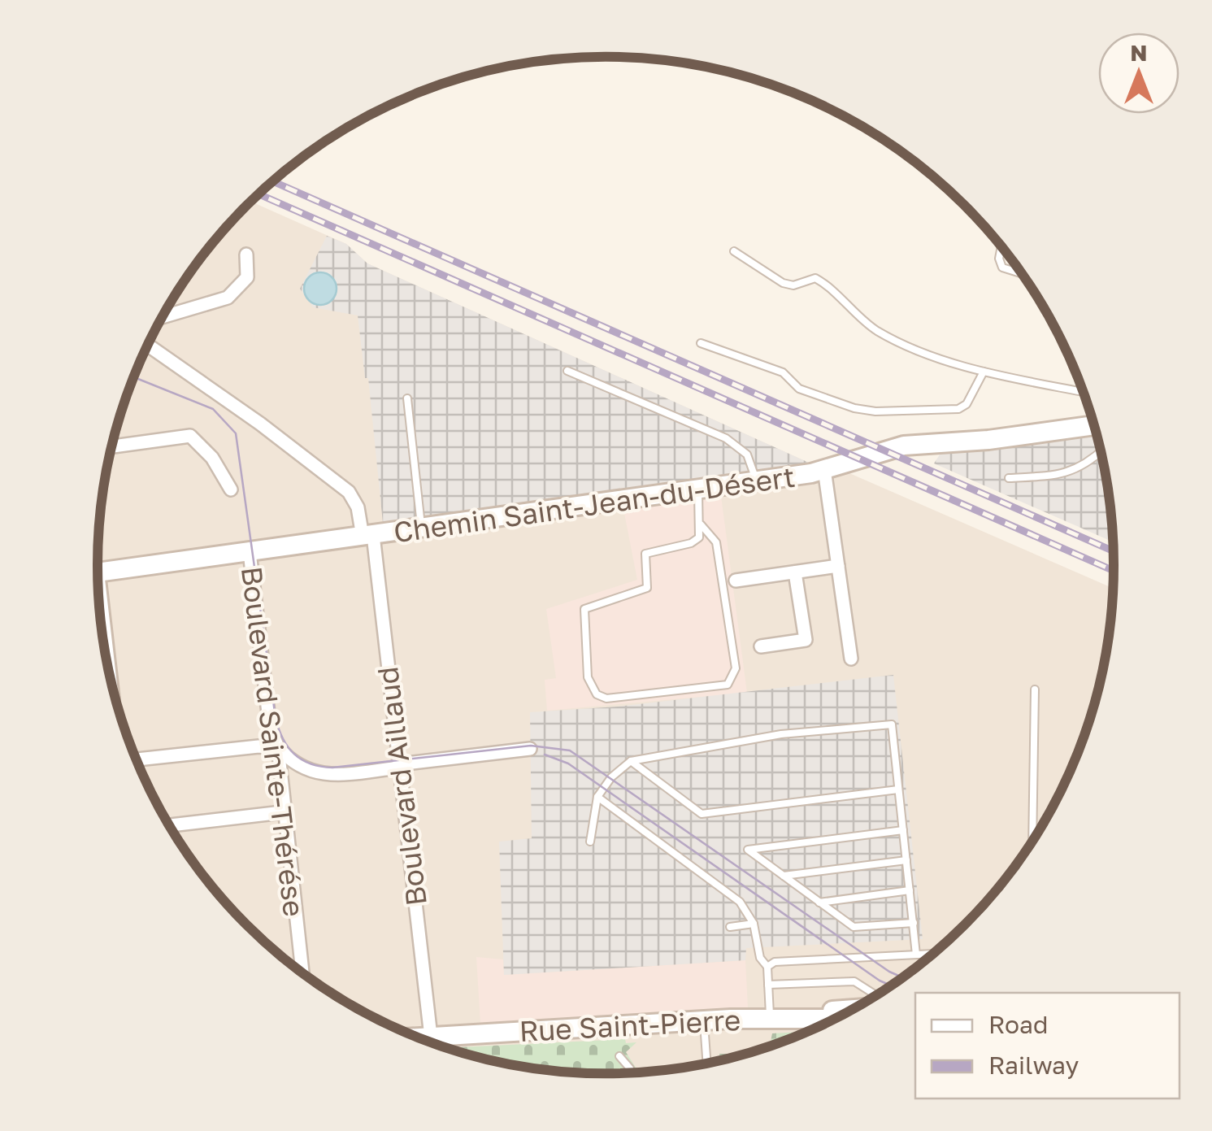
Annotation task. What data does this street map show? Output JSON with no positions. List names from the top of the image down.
{
  "streets": {
    "street": [
      "Chemin Saint-Jean-du-Désert",
      "Boulevard Sainte-Thérése",
      "Boulevard Aillaud",
      "Rue Saint-Pierre"
    ]
  },
  "crossings": [
    ["Chemin Saint-Jean-du-Désert", "Boulevard Sainte-Thérése"],
    ["Chemin Saint-Jean-du-Désert", "Boulevard Aillaud"],
    ["Boulevard Aillaud", "Rue Saint-Pierre"]
  ],
  "legend": ["Road", "Railway"],
  "north": "top"
}
